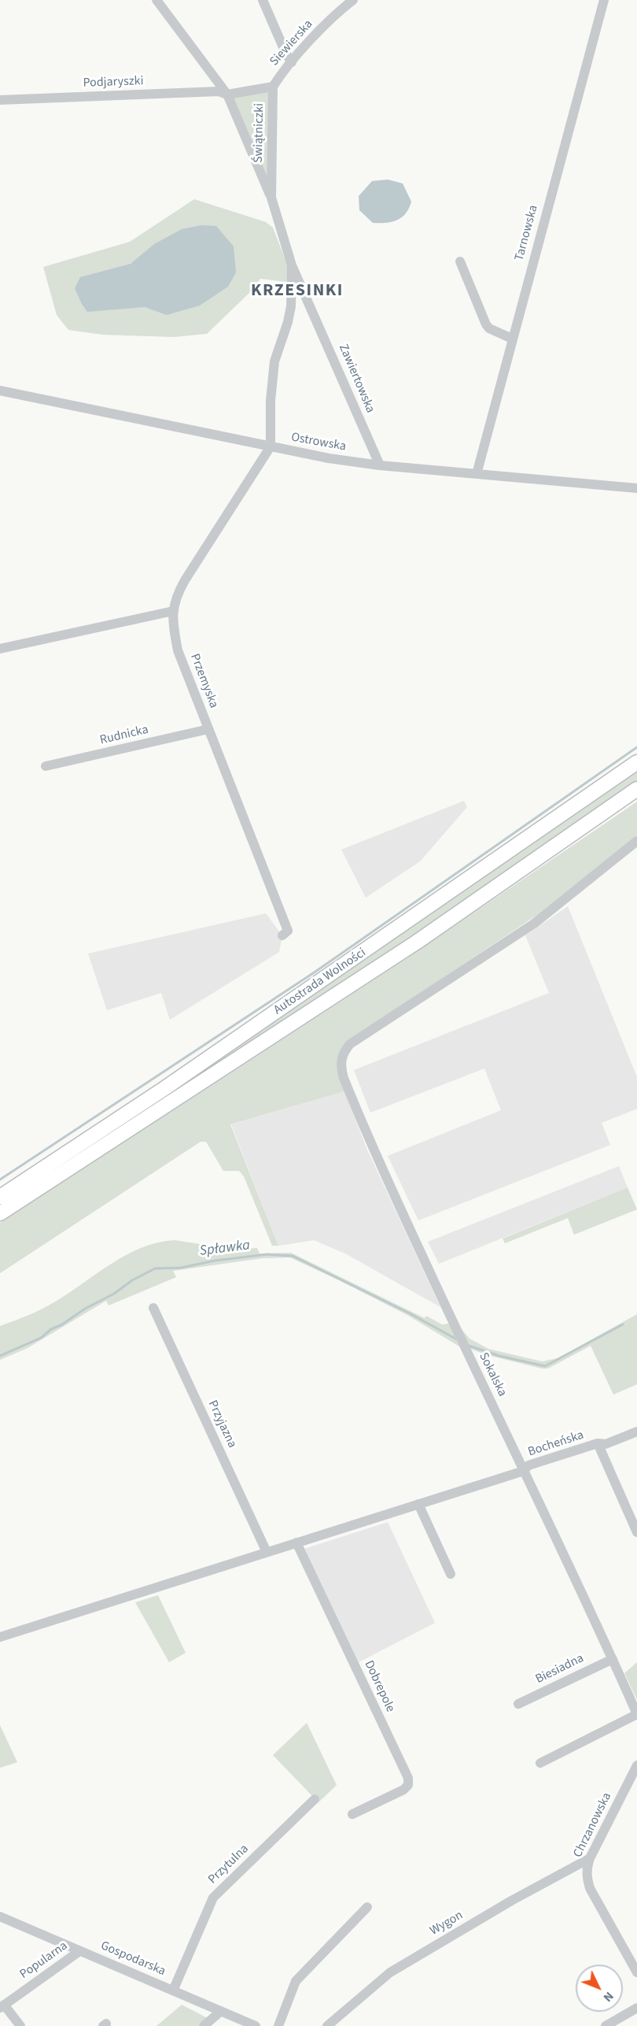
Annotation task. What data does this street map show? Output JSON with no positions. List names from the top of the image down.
{
  "streets": {
    "highway": ["Autostrada Wolności"],
    "street": [
      "Siewierska",
      "Podjaryszki",
      "Świątniczki",
      "Tarnowska",
      "Zawiertowska",
      "Ostrowska",
      "Przemyska",
      "Rudnicka",
      "Sokalska",
      "Przyjazna",
      "Bocheńska",
      "Biesiadna",
      "Dobrepole",
      "Chrzanowska",
      "Przytulna",
      "Wygon",
      "Gospodarska",
      "Popularna"
    ]
  },
  "crossings": [
    ["Siewierska", "Świątniczki"],
    ["Podjaryszki", "Świątniczki"],
    ["Świątniczki", "Zawiertowska"],
    ["Świątniczki", "Ostrowska"],
    ["Świątniczki", "Przemyska"],
    ["Tarnowska", "Ostrowska"],
    ["Zawiertowska", "Ostrowska"],
    ["Ostrowska", "Przemyska"],
    ["Przemyska", "Rudnicka"],
    ["Sokalska", "Bocheńska"],
    ["Sokalska", "Biesiadna"],
    ["Chrzanowska", "Wygon"],
    ["Przytulna", "Gospodarska"],
    ["Gospodarska", "Popularna"]
  ],
  "districts": ["KRZESINKI"],
  "water": ["Spławka"],
  "north": "bottom right"
}
